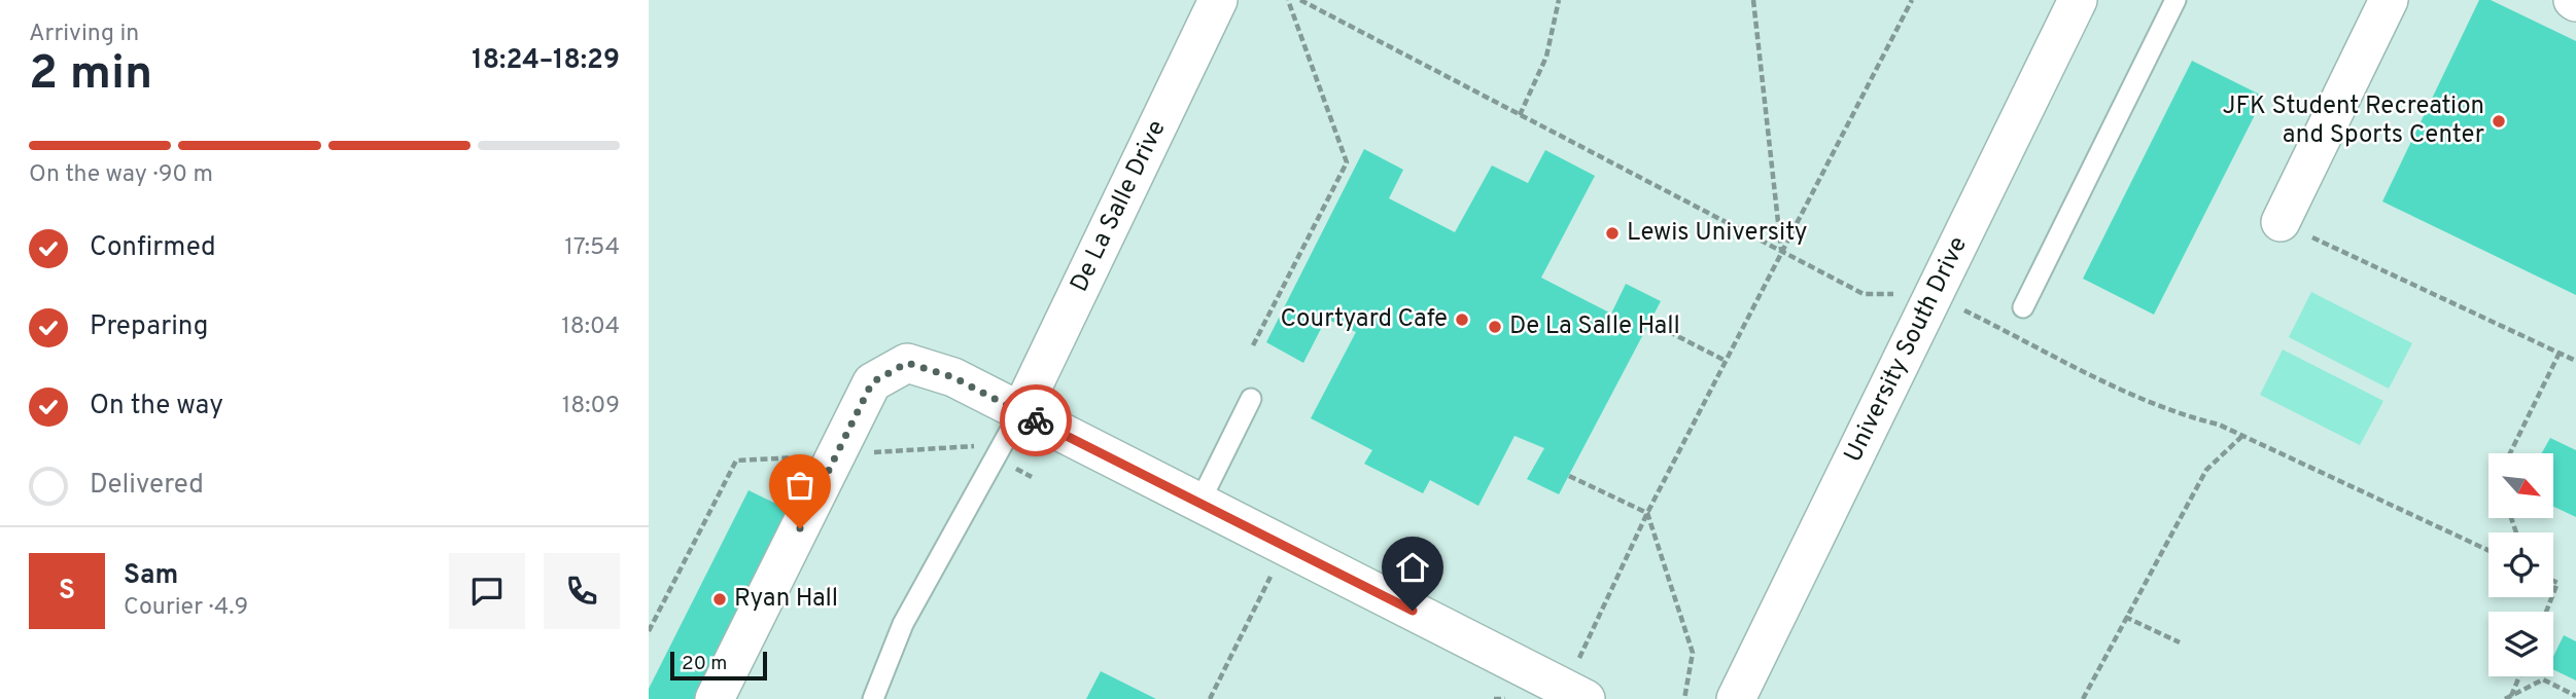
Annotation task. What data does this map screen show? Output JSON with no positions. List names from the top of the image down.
{
  "streets": {
    "street": ["De La Salle Drive", "University South Drive"]
  },
  "places": [
    "JFK Student Recreation and Sports Center",
    "Lewis University",
    "Courtyard Cafe",
    "De La Salle Hall",
    "Ryan Hall"
  ],
  "scale_bar": "20 m",
  "north": "bottom right",
  "page": {
    "heading": ["2 min", "Arriving in", "18:24–18:29"],
    "panel": ["Sam", "Courier · 4.9"],
    "bar": "On the way · 90 m",
    "list": [
      ["Confirmed", "17:54"],
      ["Preparing", "18:04"],
      ["On the way", "18:09"],
      "Delivered"
    ],
    "round": "S",
    "scale": "20 m"
  }
}
